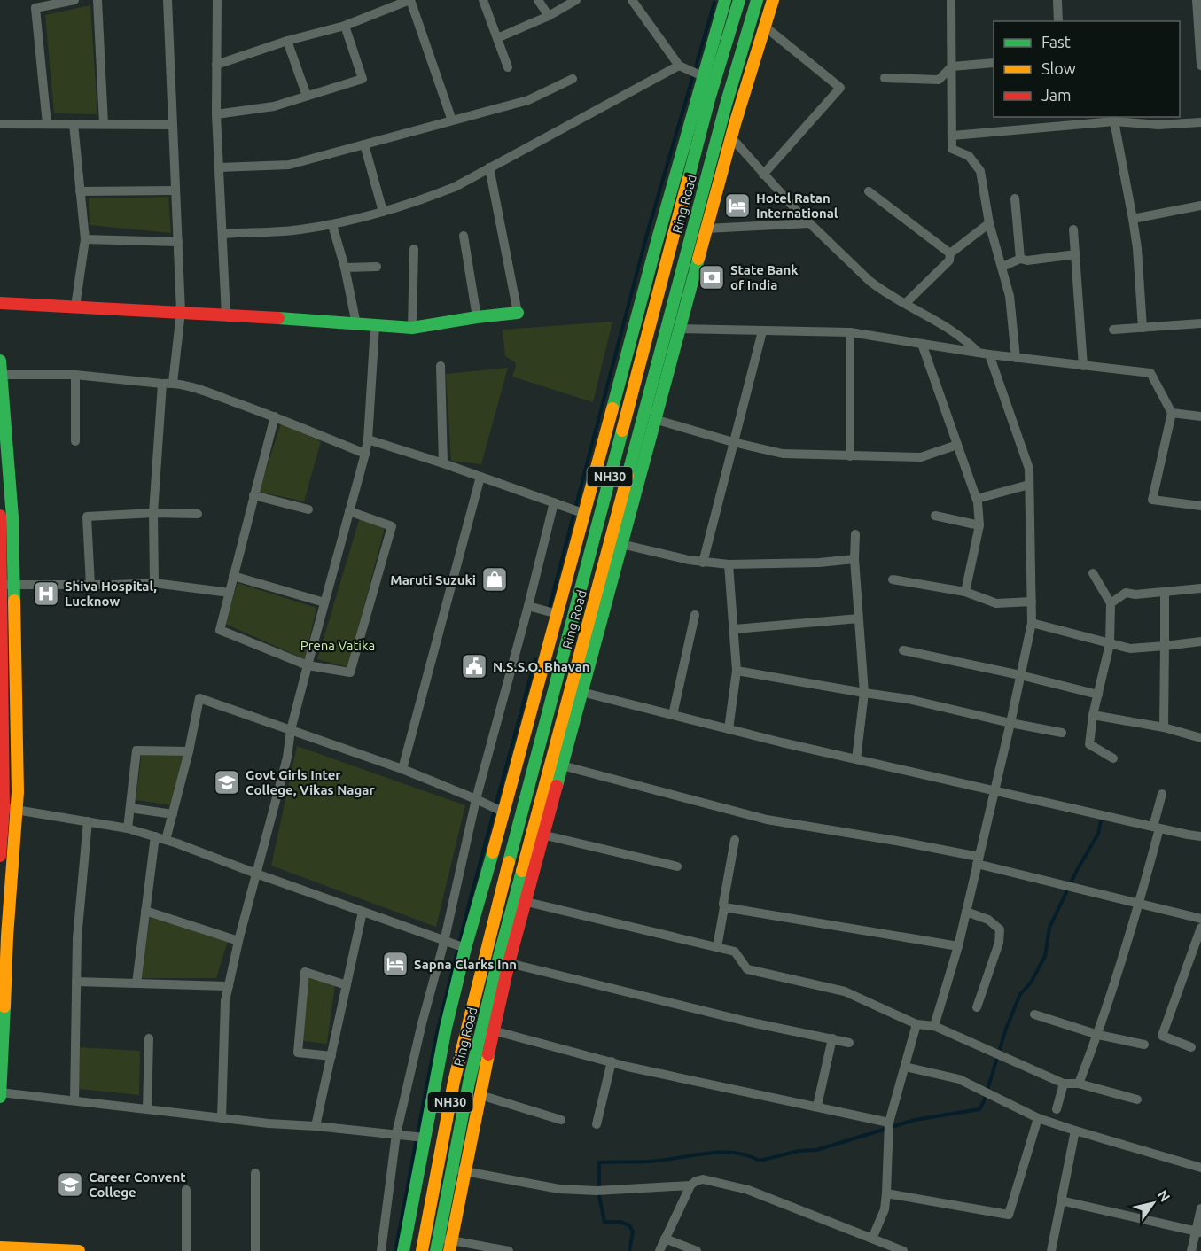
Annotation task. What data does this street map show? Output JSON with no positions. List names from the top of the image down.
{
  "streets": {
    "main road": ["Ring Road", "NH30"]
  },
  "parks": ["Prena Vatika"],
  "places": {
    "hotel": ["Hotel Ratan International", "Sapna Clarks Inn"],
    "bank": ["State Bank of India"],
    "shop": ["Maruti Suzuki"],
    "hospital": ["Shiva Hospital, Lucknow"],
    "public building": ["N.S.S.O. Bhavan"],
    "school or university": ["Govt Girls Inter College, Vikas Nagar", "Career Convent College"]
  },
  "legend": ["Fast", "Slow", "Jam"],
  "north": "top right"
}
